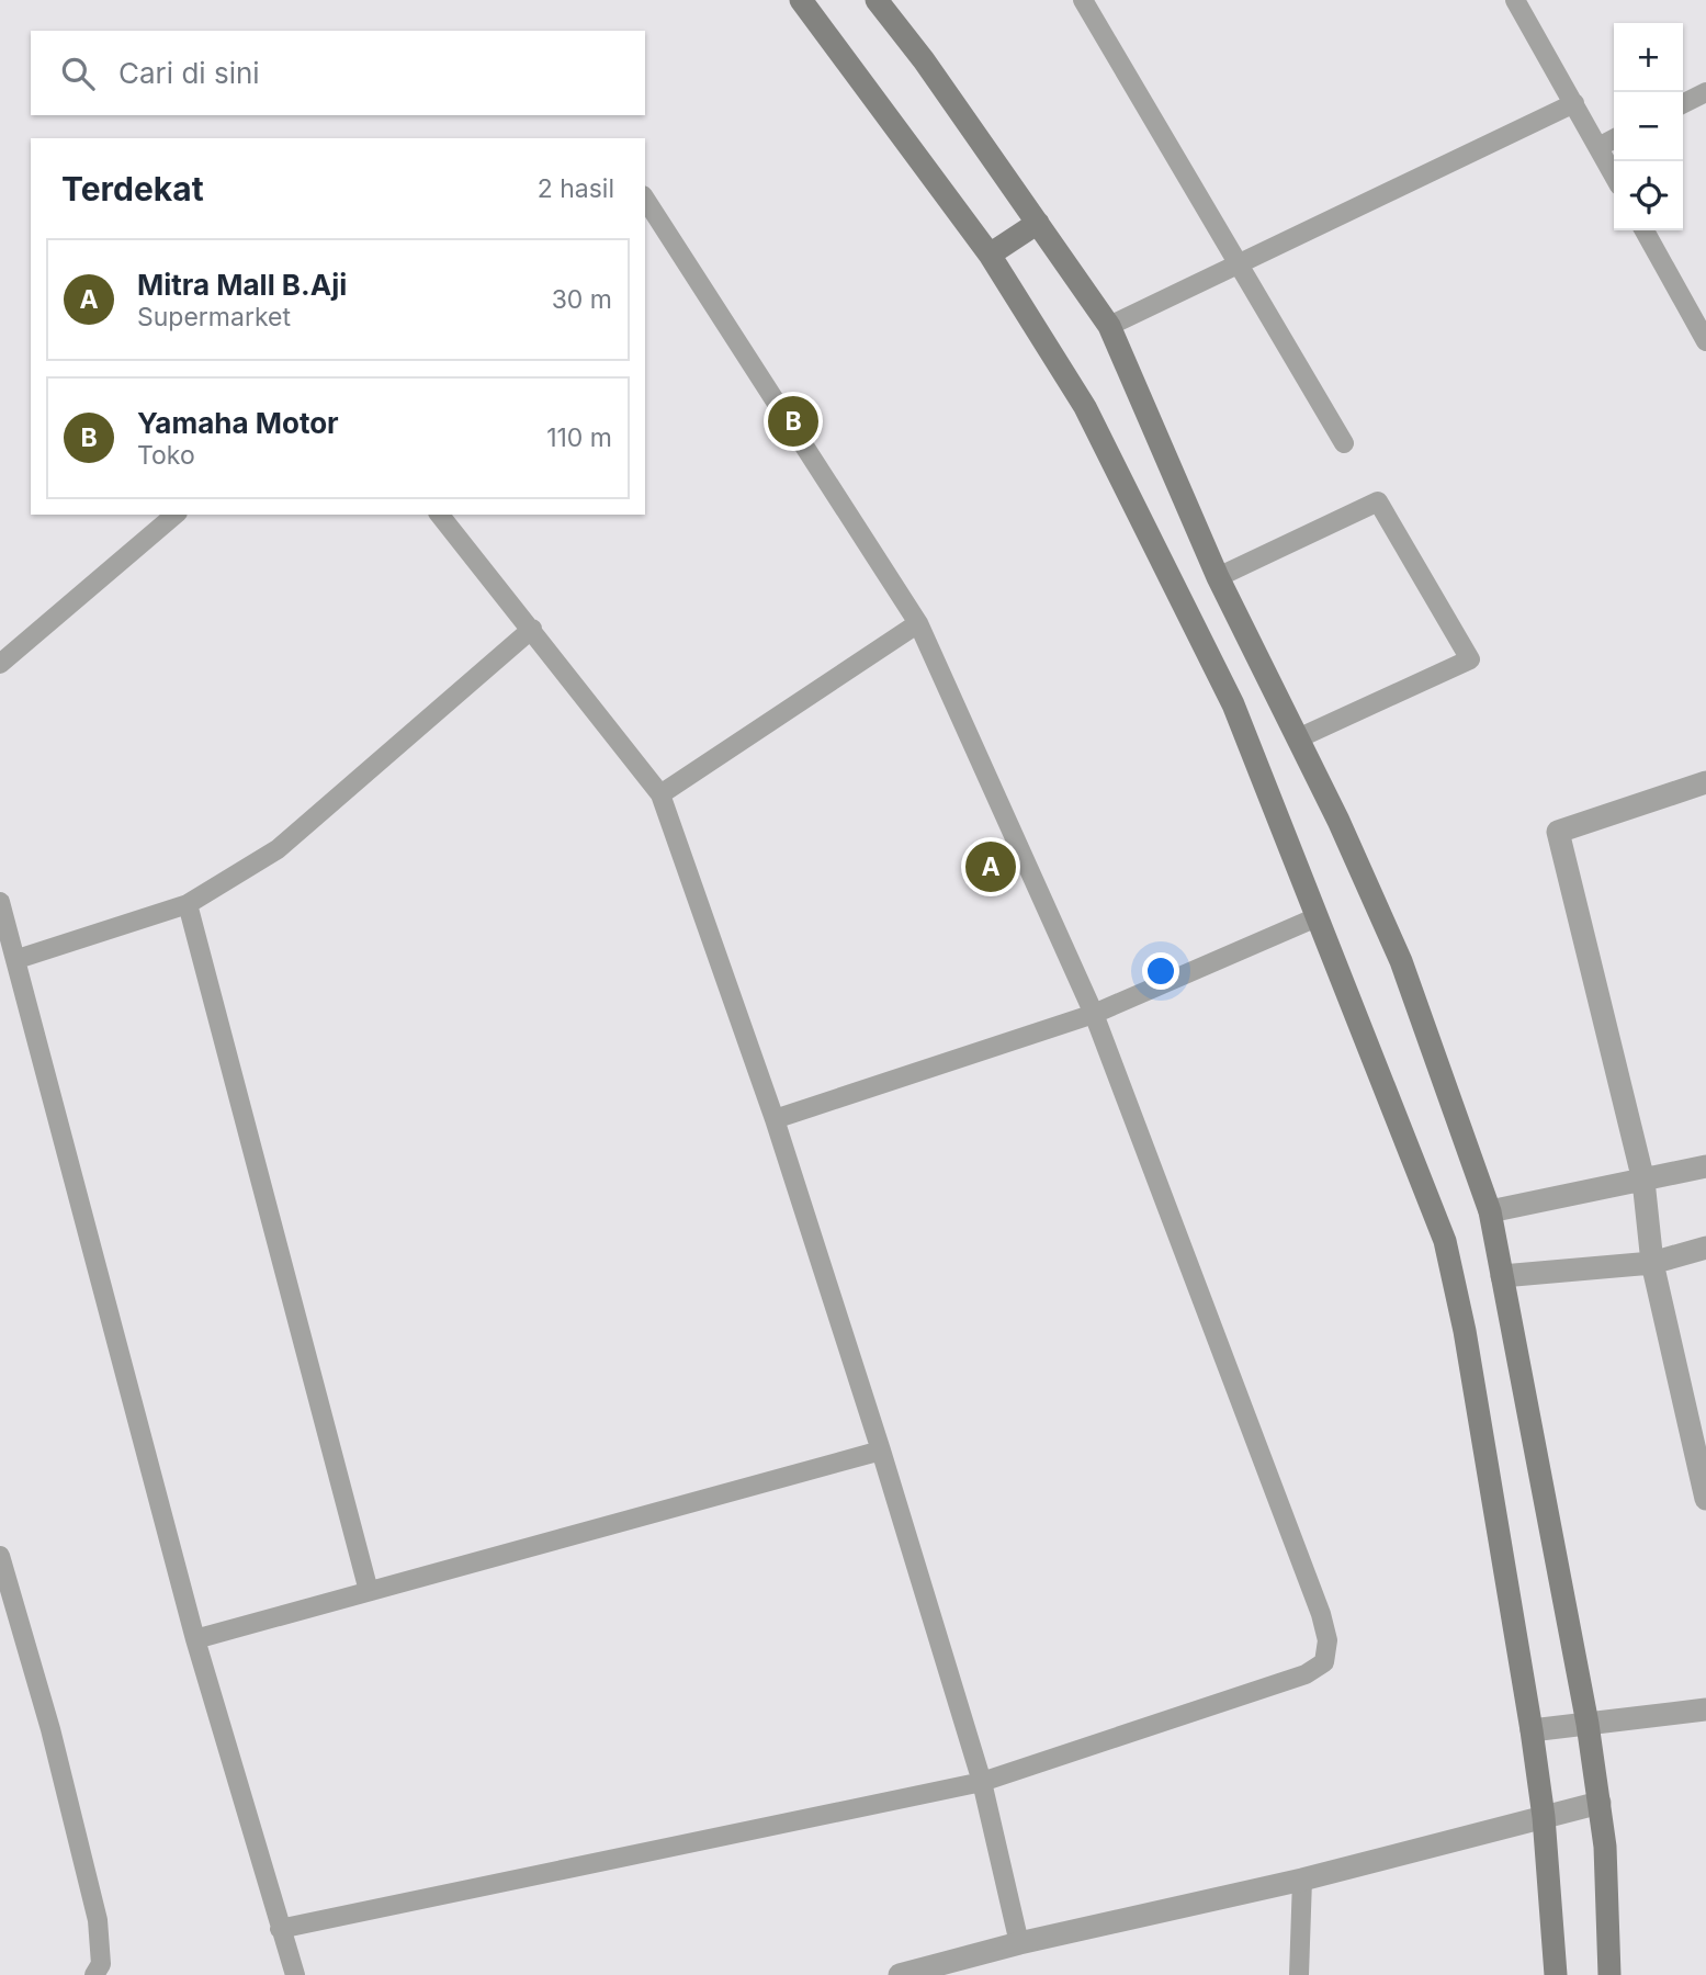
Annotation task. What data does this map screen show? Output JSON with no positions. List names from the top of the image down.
{
  "page": {
    "map_buttons": ["+", "−"],
    "search": "Cari di sini",
    "heading": ["Terdekat", "2 hasil"],
    "list": [
      {
        "mark": "A",
        "name": "Mitra Mall B.Aji",
        "note": "Supermarket",
        "value": "30 m"
      },
      {
        "mark": "B",
        "name": "Yamaha Motor",
        "note": "Toko",
        "value": "110 m"
      }
    ],
    "pins": ["B", "A"]
  }
}
